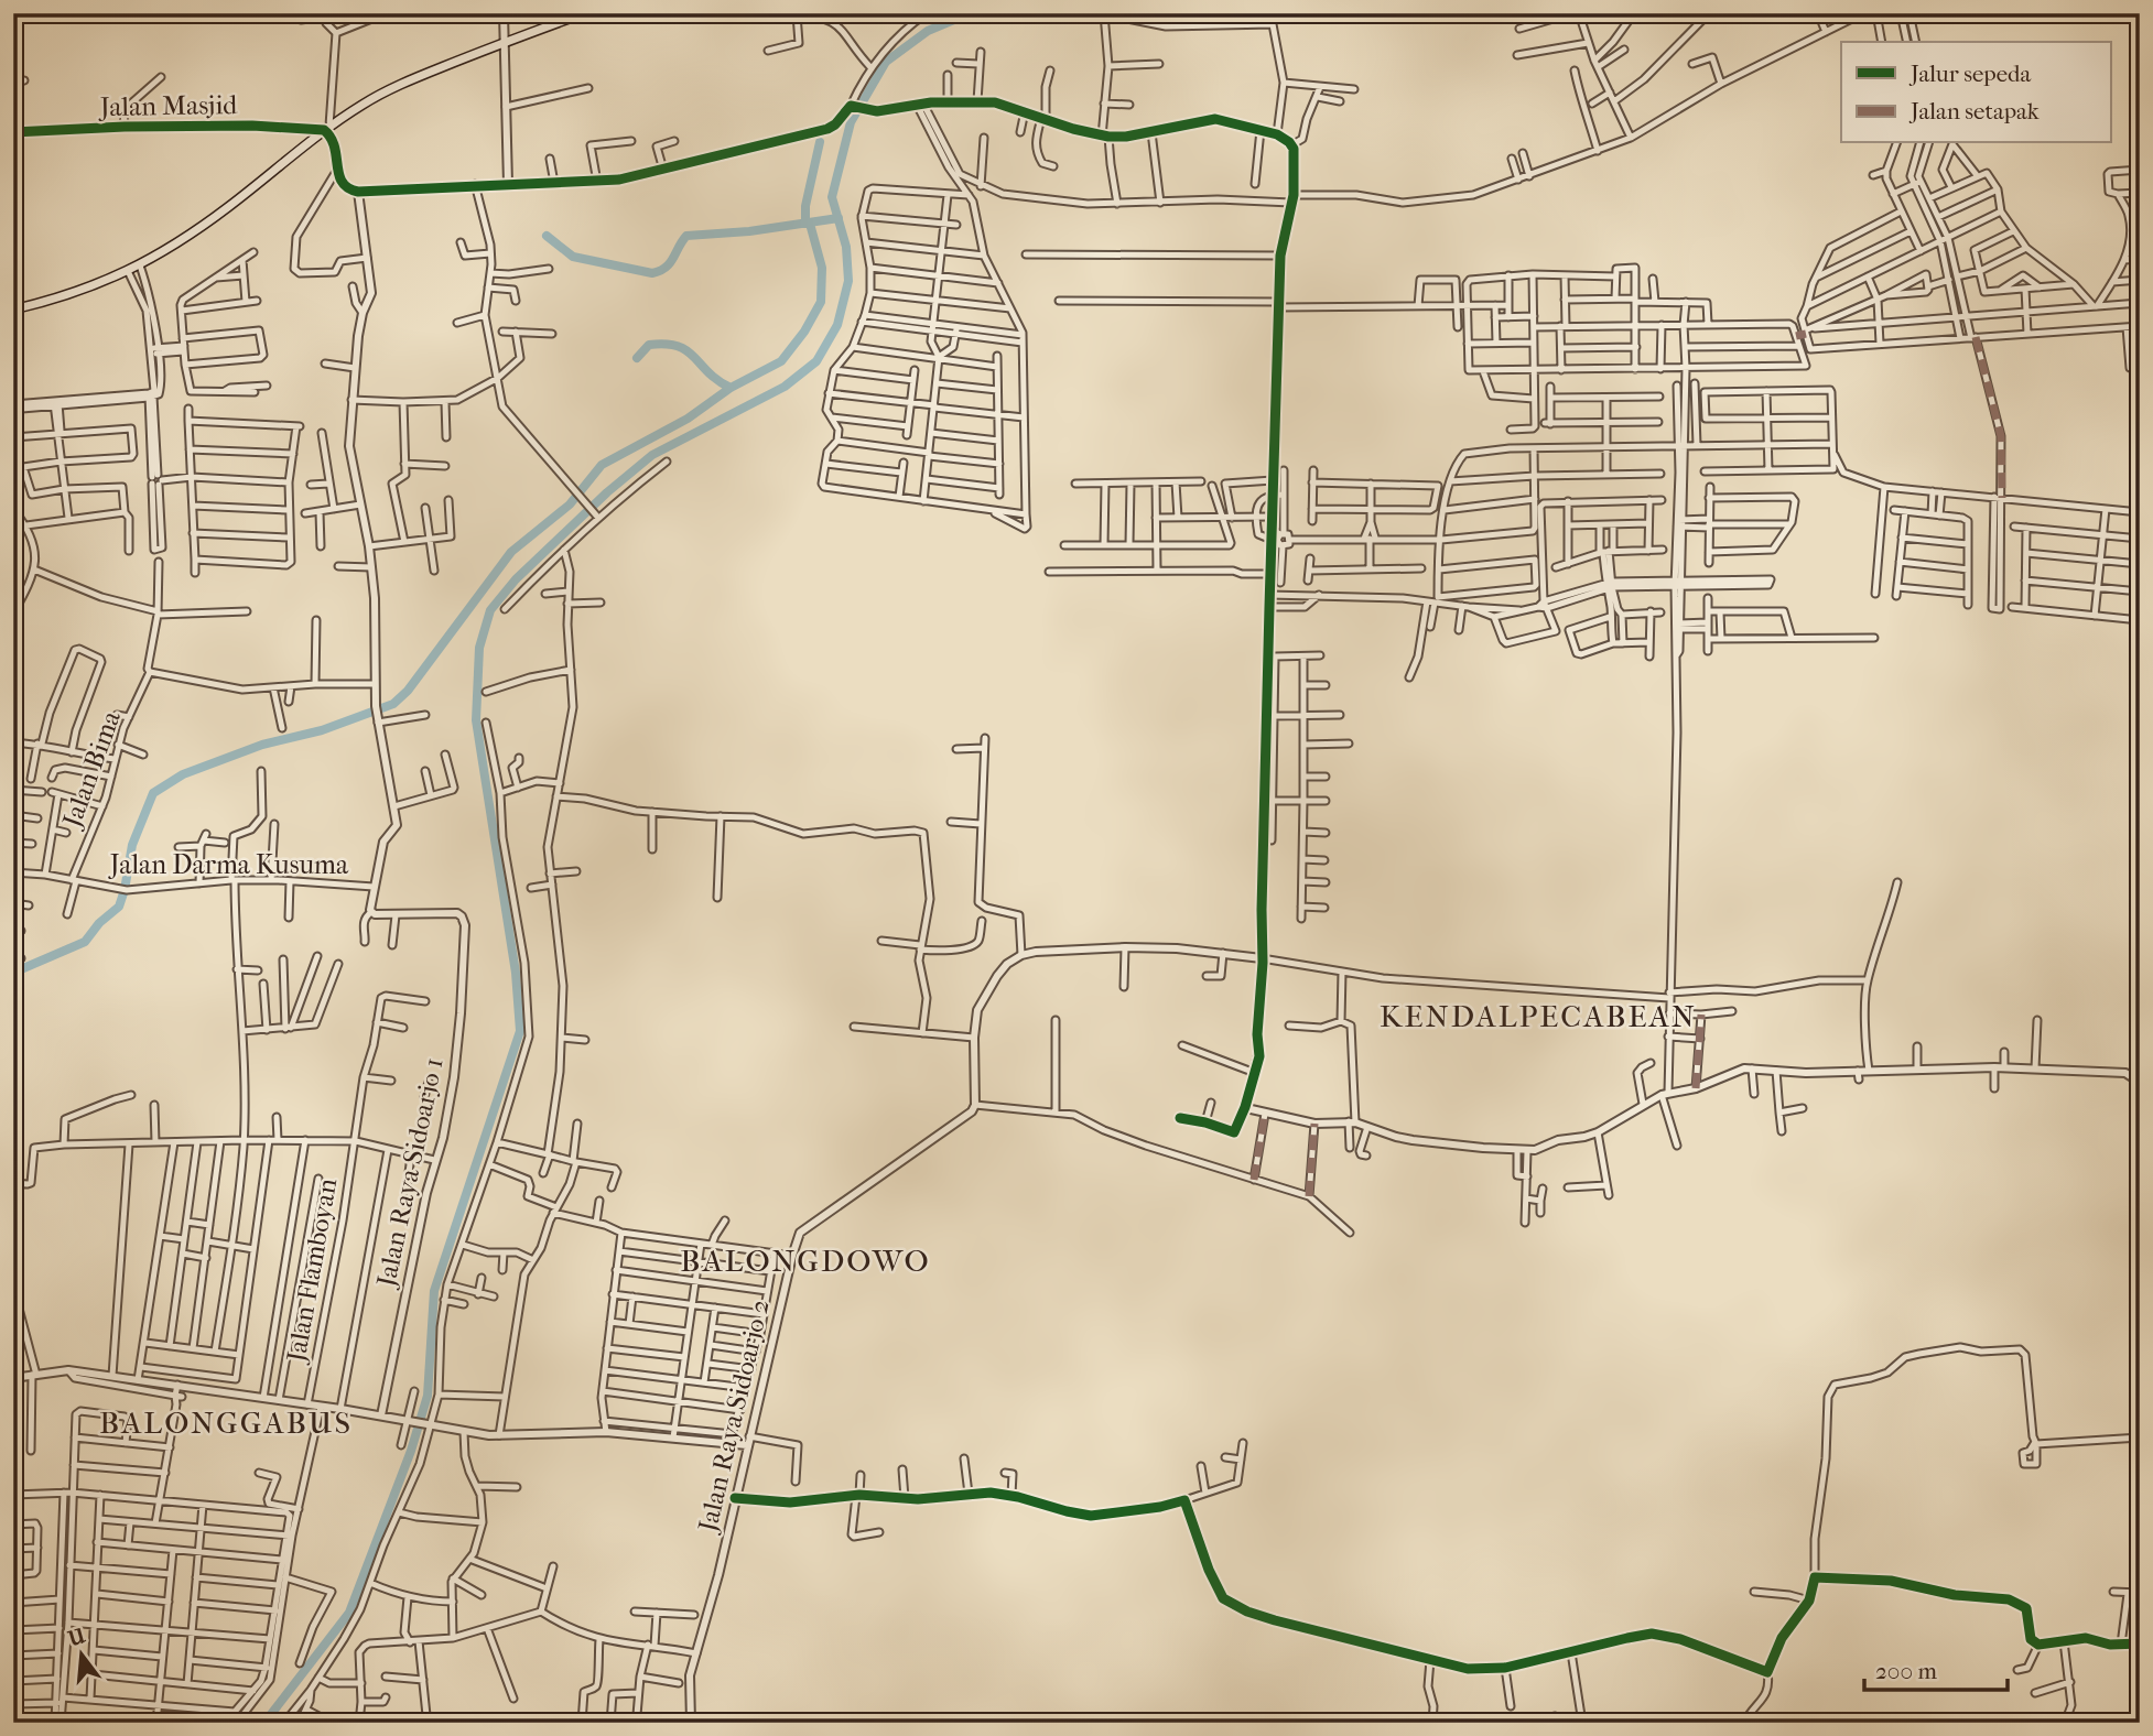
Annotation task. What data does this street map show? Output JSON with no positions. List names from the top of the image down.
{
  "streets": {
    "street": [
      "Jalan Masjid",
      "Jalan Bima",
      "Jalan Darma Kusuma",
      "Jalan Raya Sidoarjo 1",
      "Jalan Flamboyan",
      "Jalan Raya Sidoarjo 2"
    ]
  },
  "crossings": [
    ["Jalan Bima", "Jalan Darma Kusuma"]
  ],
  "districts": ["KENDALPECABEAN", "BALONGDOWO", "BALONGGABUS"],
  "legend": ["Jalur sepeda", "Jalan setapak"],
  "scale_bar": "200 m",
  "north": "top"
}
